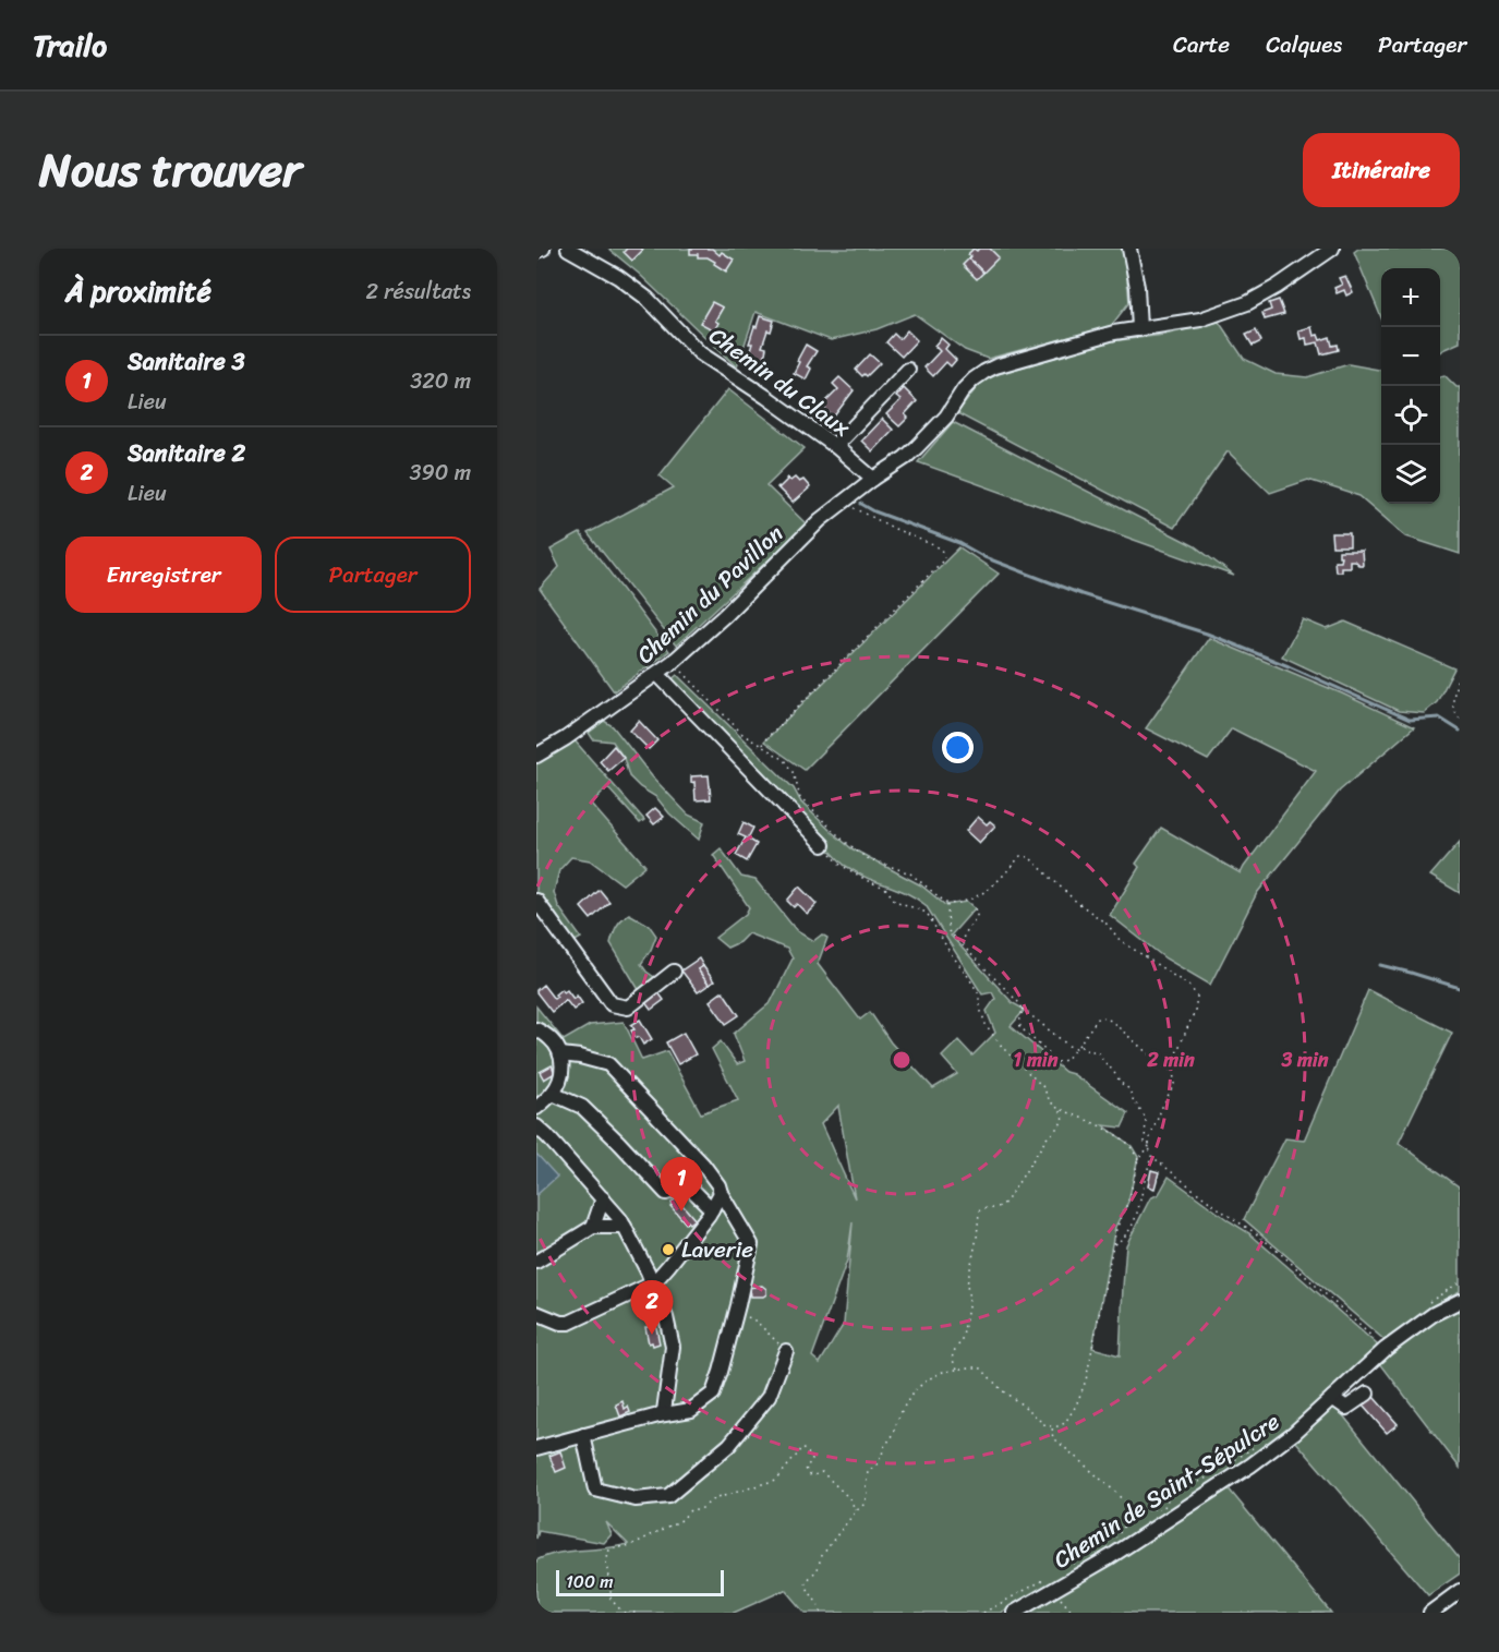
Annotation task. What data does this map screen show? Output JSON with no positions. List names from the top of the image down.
{
  "streets": {
    "street": ["Chemin du Claux", "Chemin du Pavillon", "Chemin de Saint-Sépulcre"]
  },
  "crossings": [
    ["Chemin du Claux", "Chemin du Pavillon"]
  ],
  "places": ["Laverie"],
  "scale_bar": "100 m",
  "page": {
    "header": "Trailo",
    "nav": ["Carte", "Calques", "Partager"],
    "title": "Nous trouver",
    "buttons": [
      "Itinéraire",
      ["Enregistrer", "Partager"]
    ],
    "heading": ["À proximité", "2 résultats"],
    "map_buttons": ["+", "−"],
    "list": [
      {
        "mark": "1",
        "name": "Sanitaire 3",
        "note": "Lieu",
        "value": "320 m"
      },
      {
        "mark": "2",
        "name": "Sanitaire 2",
        "note": "Lieu",
        "value": "390 m"
      }
    ],
    "pins": ["1", "2"],
    "scale": "100 m"
  },
  "rings": ["1 min", "2 min", "3 min"]
}
